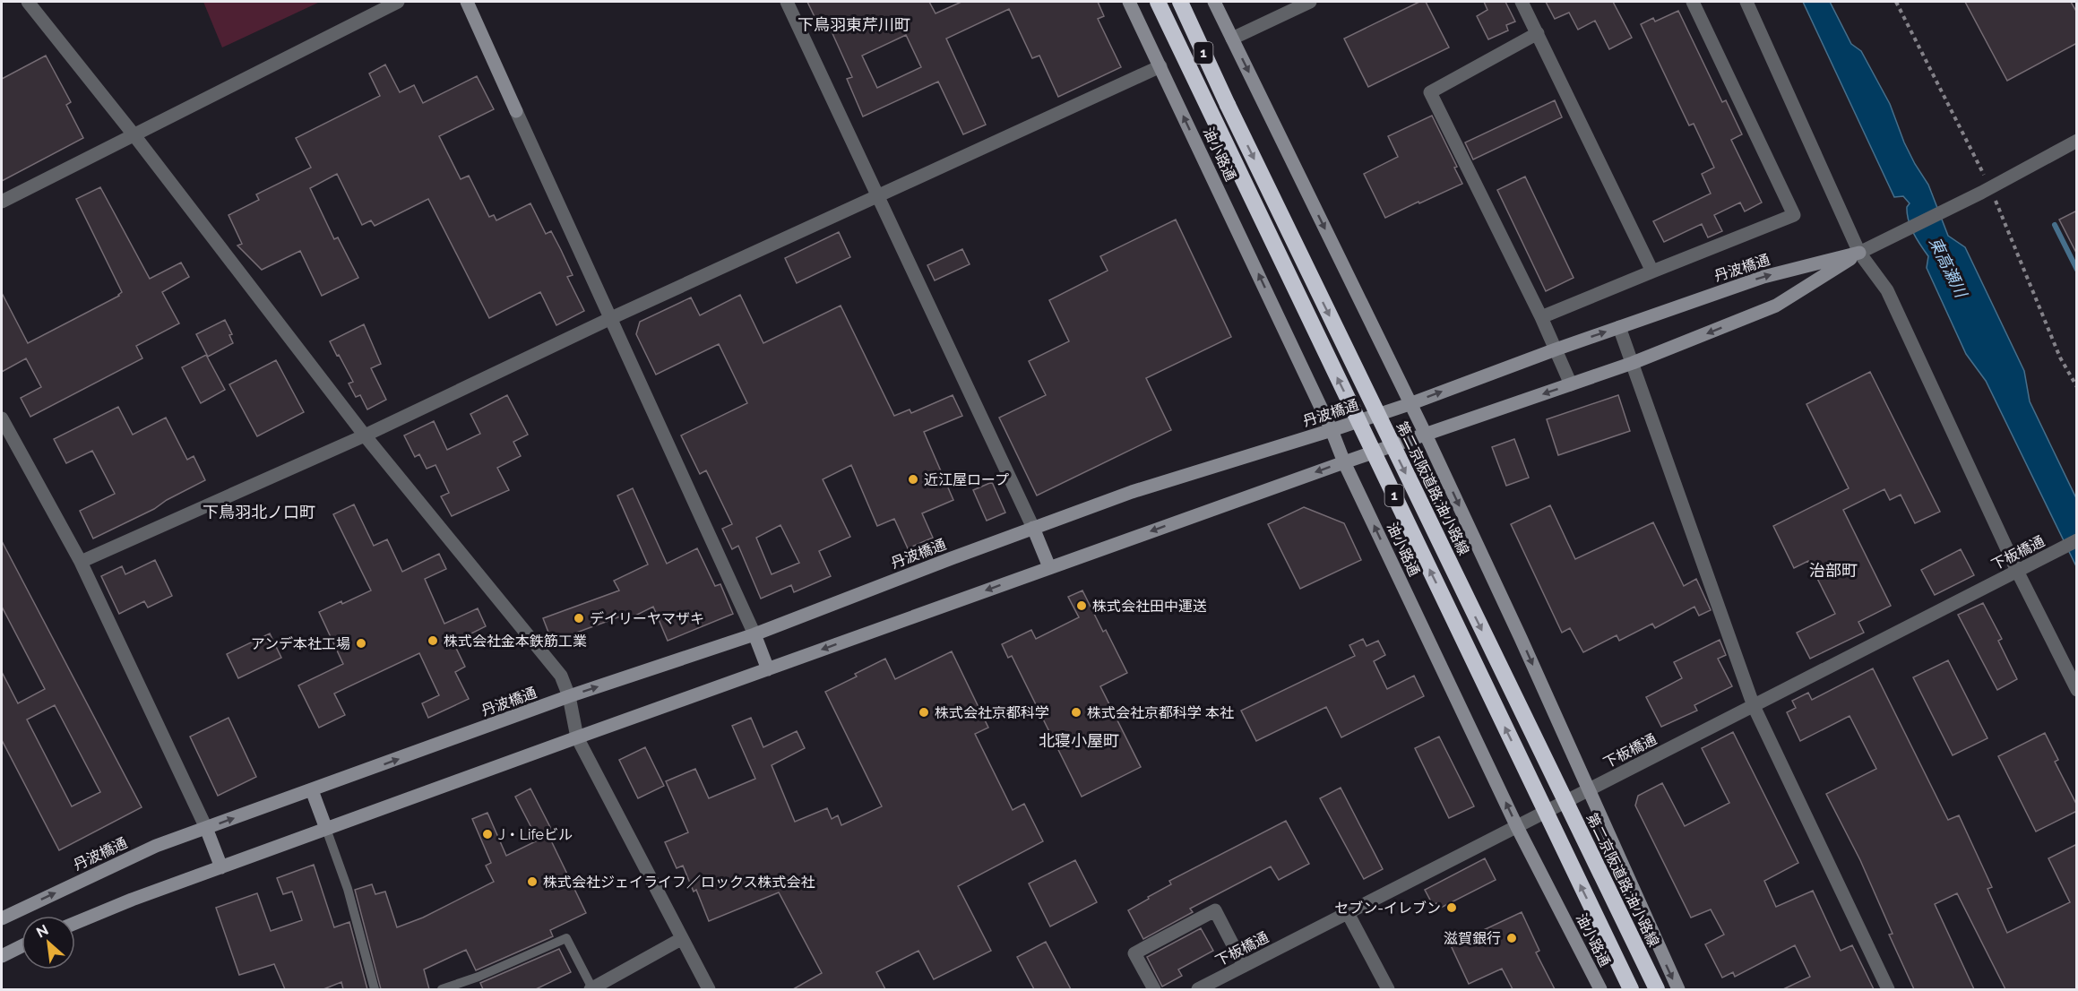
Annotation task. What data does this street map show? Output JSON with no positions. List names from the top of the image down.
{
  "streets": {
    "highway": ["1", "第二京阪道路;油小路線"],
    "street": ["油小路通", "丹波橋通", "下板橋通"]
  },
  "crossings": [
    ["油小路通", "丹波橋通"],
    ["油小路通", "下板橋通"]
  ],
  "districts": [
    "下鳥羽東芹川町",
    "下鳥羽北ノ口町",
    "治部町",
    "北寝小屋町"
  ],
  "water": ["東高瀬川"],
  "places": [
    "近江屋ロープ",
    "株式会社田中運送",
    "デイリーヤマザキ",
    "株式会社金本鉄筋工業",
    "アンデ本社工場",
    "株式会社京都科学",
    "株式会社京都科学 本社",
    "J・Lifeビル",
    "株式会社ジェイライフ／ロックス株式会社",
    "セブン-イレブン",
    "滋賀銀行"
  ],
  "north": "top left"
}
